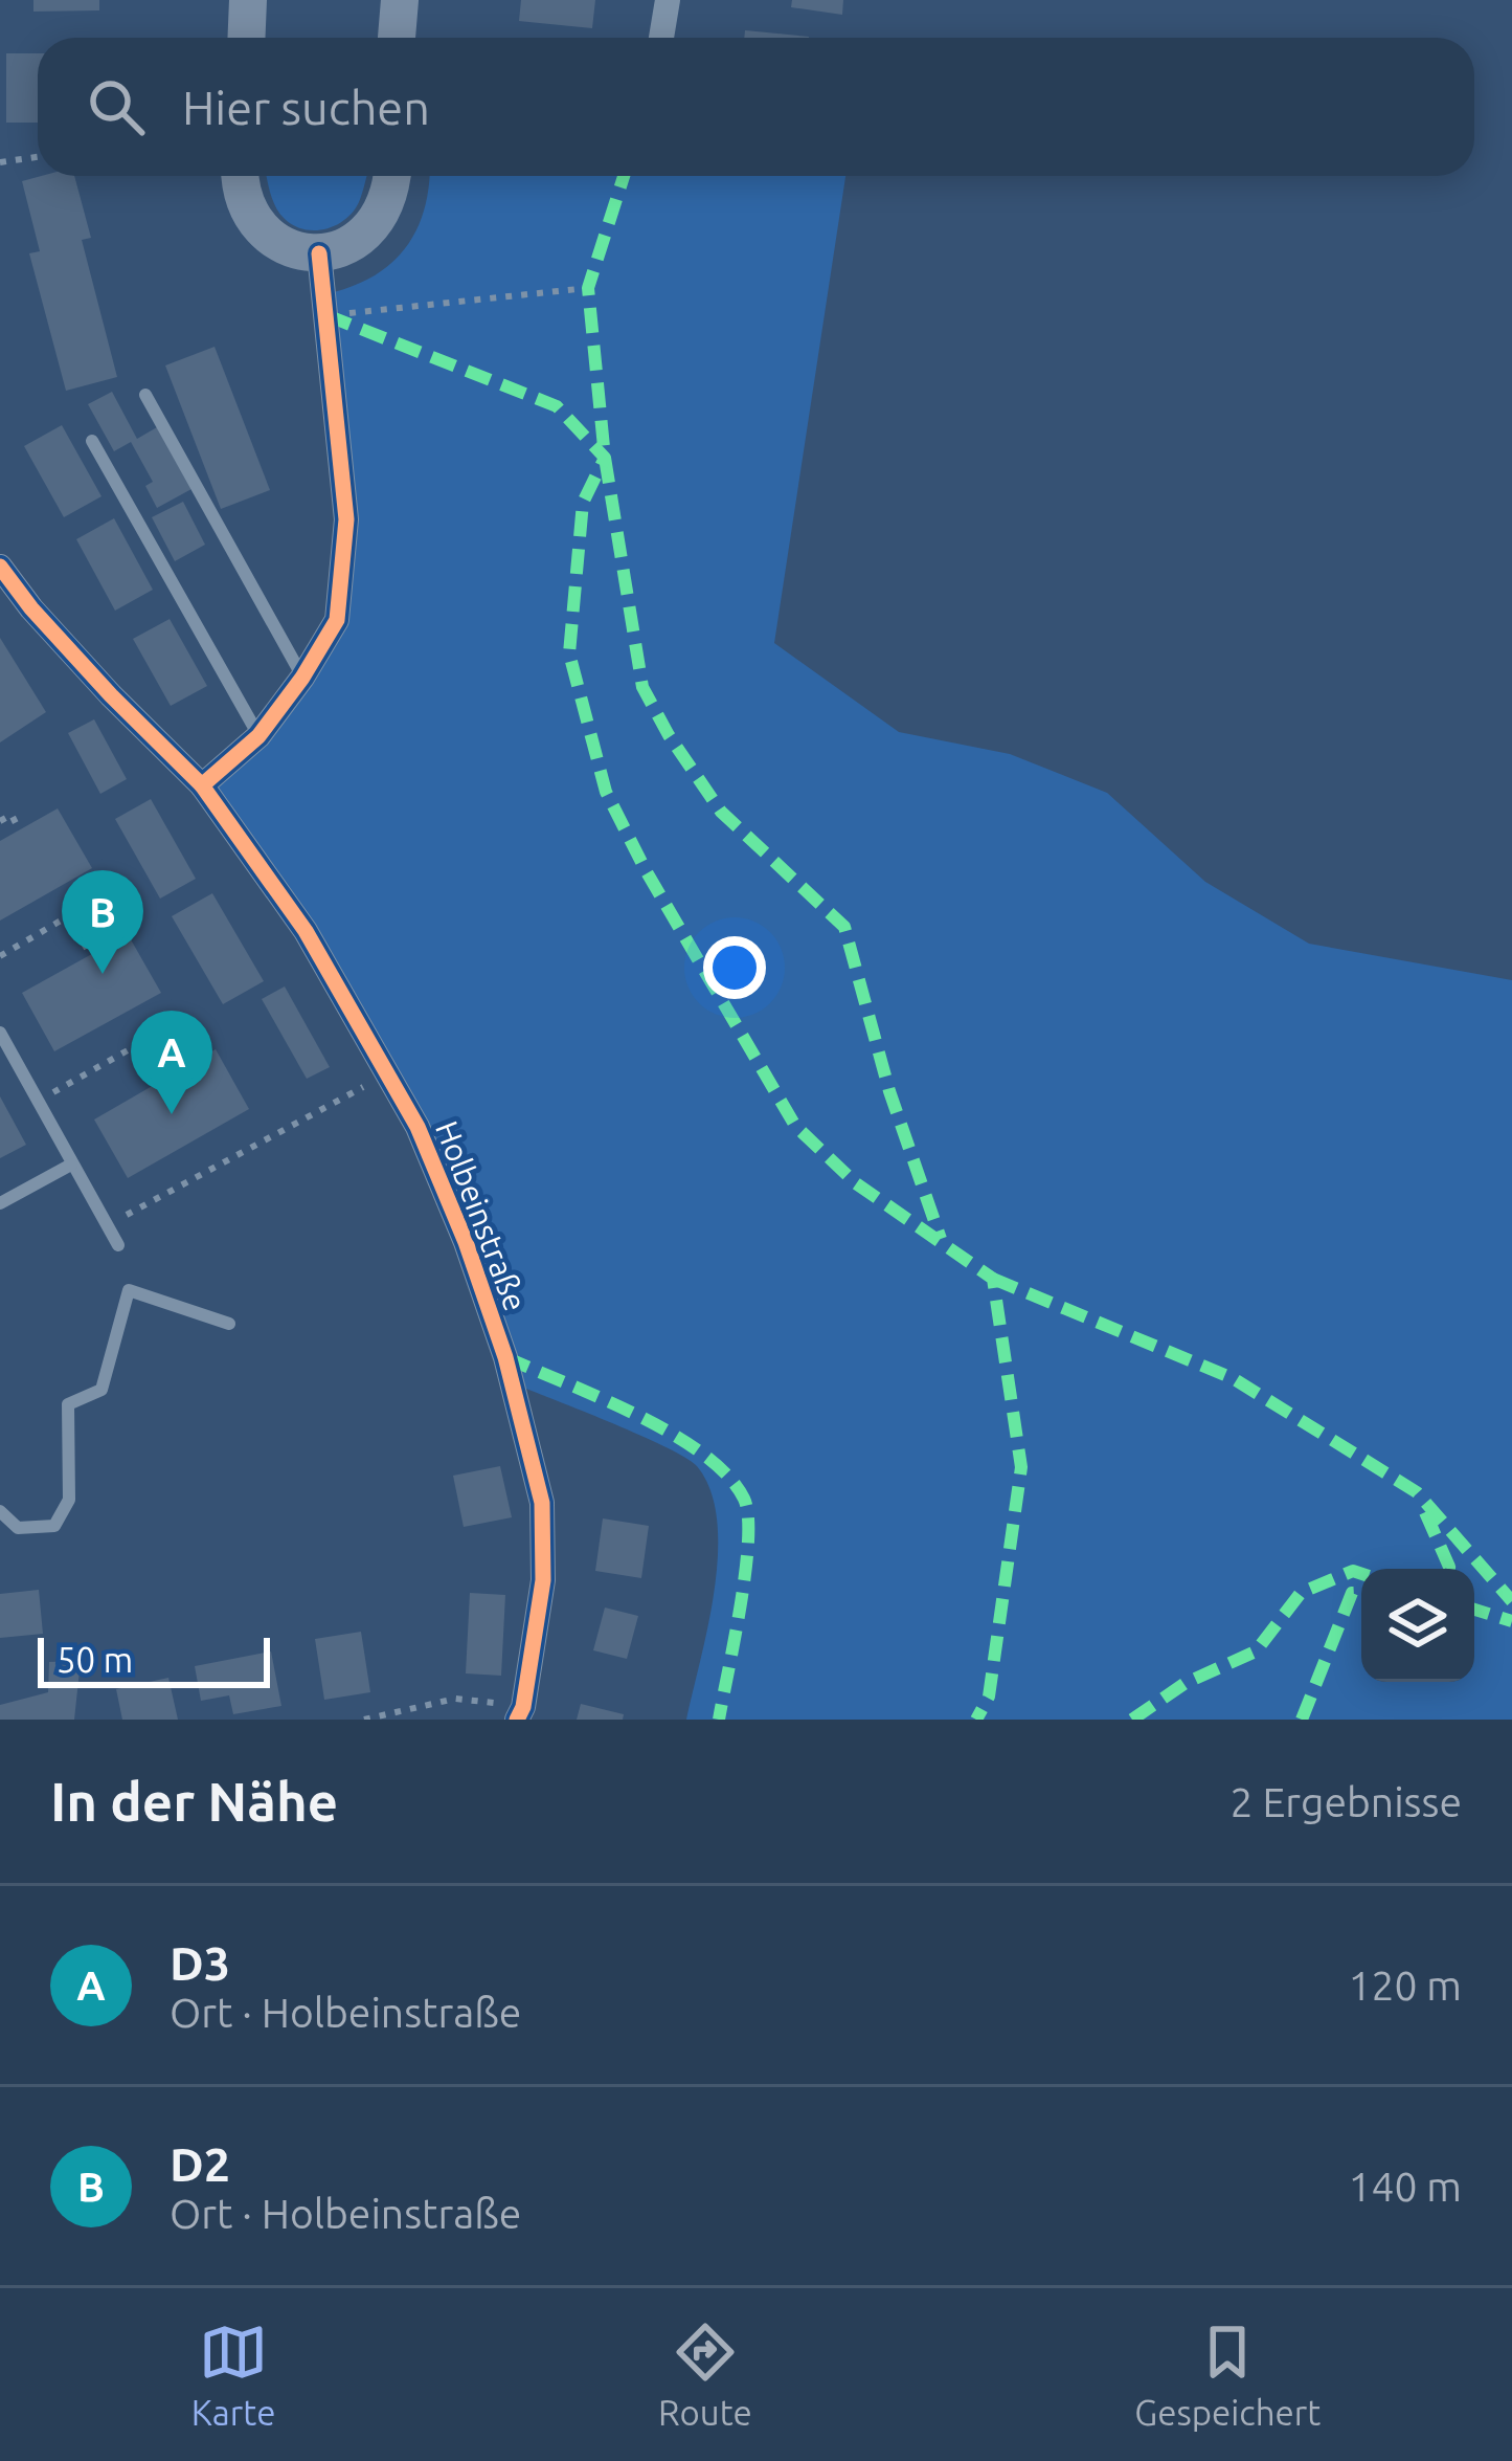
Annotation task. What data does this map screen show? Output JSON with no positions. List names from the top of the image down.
{
  "streets": {
    "street": ["Holbeinstraße"]
  },
  "scale_bar": "50 m",
  "page": {
    "search": "Hier suchen",
    "pins": ["B", "A"],
    "scale": "50 m",
    "heading": ["In der Nähe", "2 Ergebnisse"],
    "list": [
      {
        "mark": "A",
        "name": "D3",
        "note": "Ort · Holbeinstraße",
        "value": "120 m"
      },
      {
        "mark": "B",
        "name": "D2",
        "note": "Ort · Holbeinstraße",
        "value": "140 m"
      }
    ],
    "nav": ["Karte", "Route", "Gespeichert"]
  }
}
